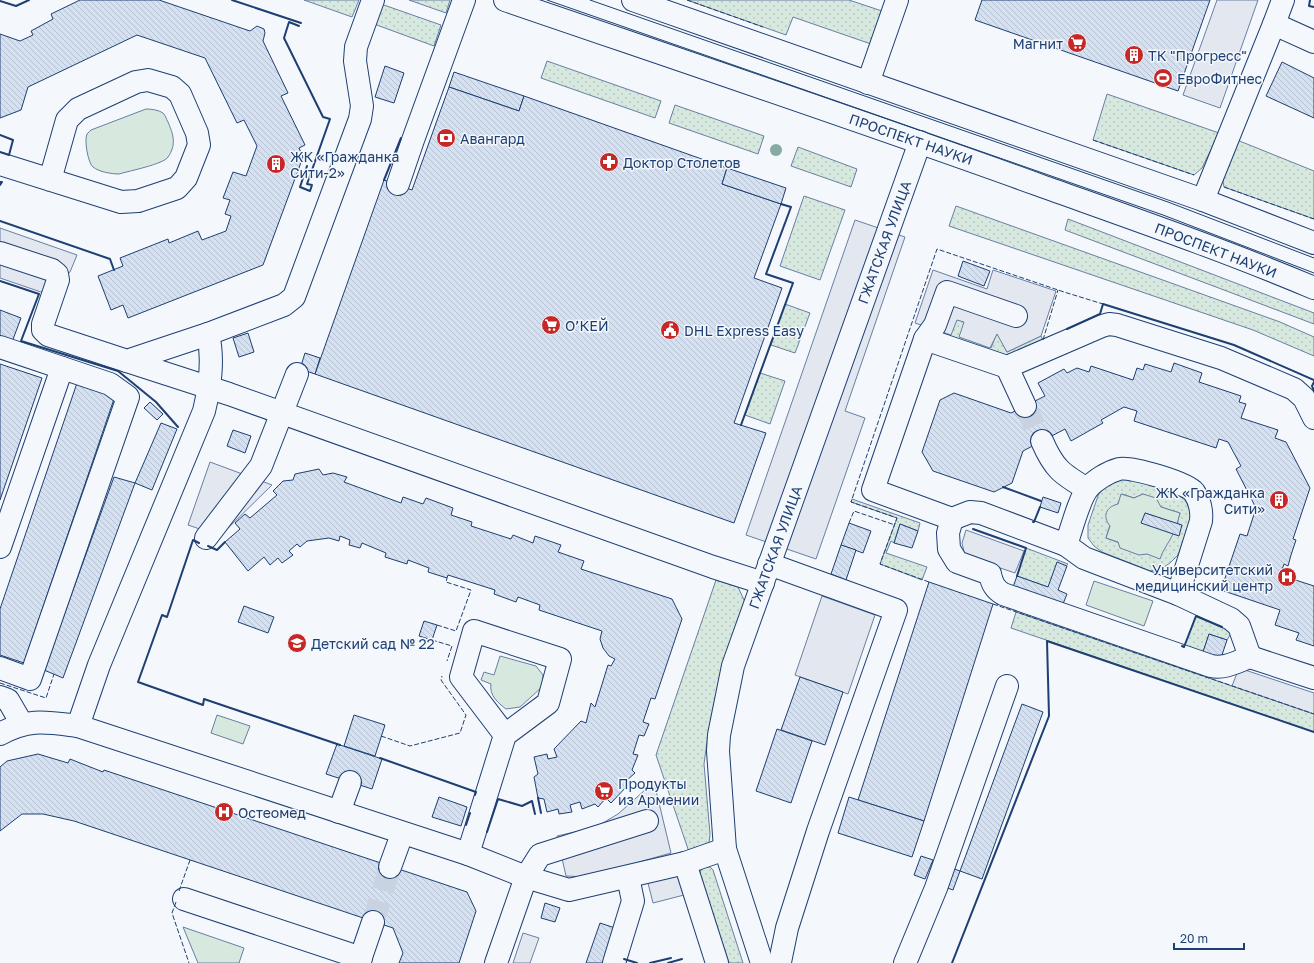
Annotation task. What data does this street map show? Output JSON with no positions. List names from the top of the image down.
{
  "streets": {
    "main road": ["ПРОСПЕКТ НАУКИ", "ГЖАТСКАЯ УЛИЦА"]
  },
  "crossings": [
    ["ПРОСПЕКТ НАУКИ", "ГЖАТСКАЯ УЛИЦА"]
  ],
  "places": {
    "supermarket": ["Магнит", "О’КЕЙ", "Продукты из Армении"],
    "building": ["ТК \"Прогресс\"", "ЖК «Гражданка Сити-2»", "ЖК «Гражданка Сити»"],
    "sports": ["ЕвроФитнес"],
    "bank": ["Авангард"],
    "pharmacy": ["Доктор Столетов"],
    "public building": ["DHL Express Easy"],
    "hospital": ["Университетский медицинский центр", "Остеомед"],
    "school or university": ["Детский сад № 22"]
  },
  "scale_bar": "20 m"
}
